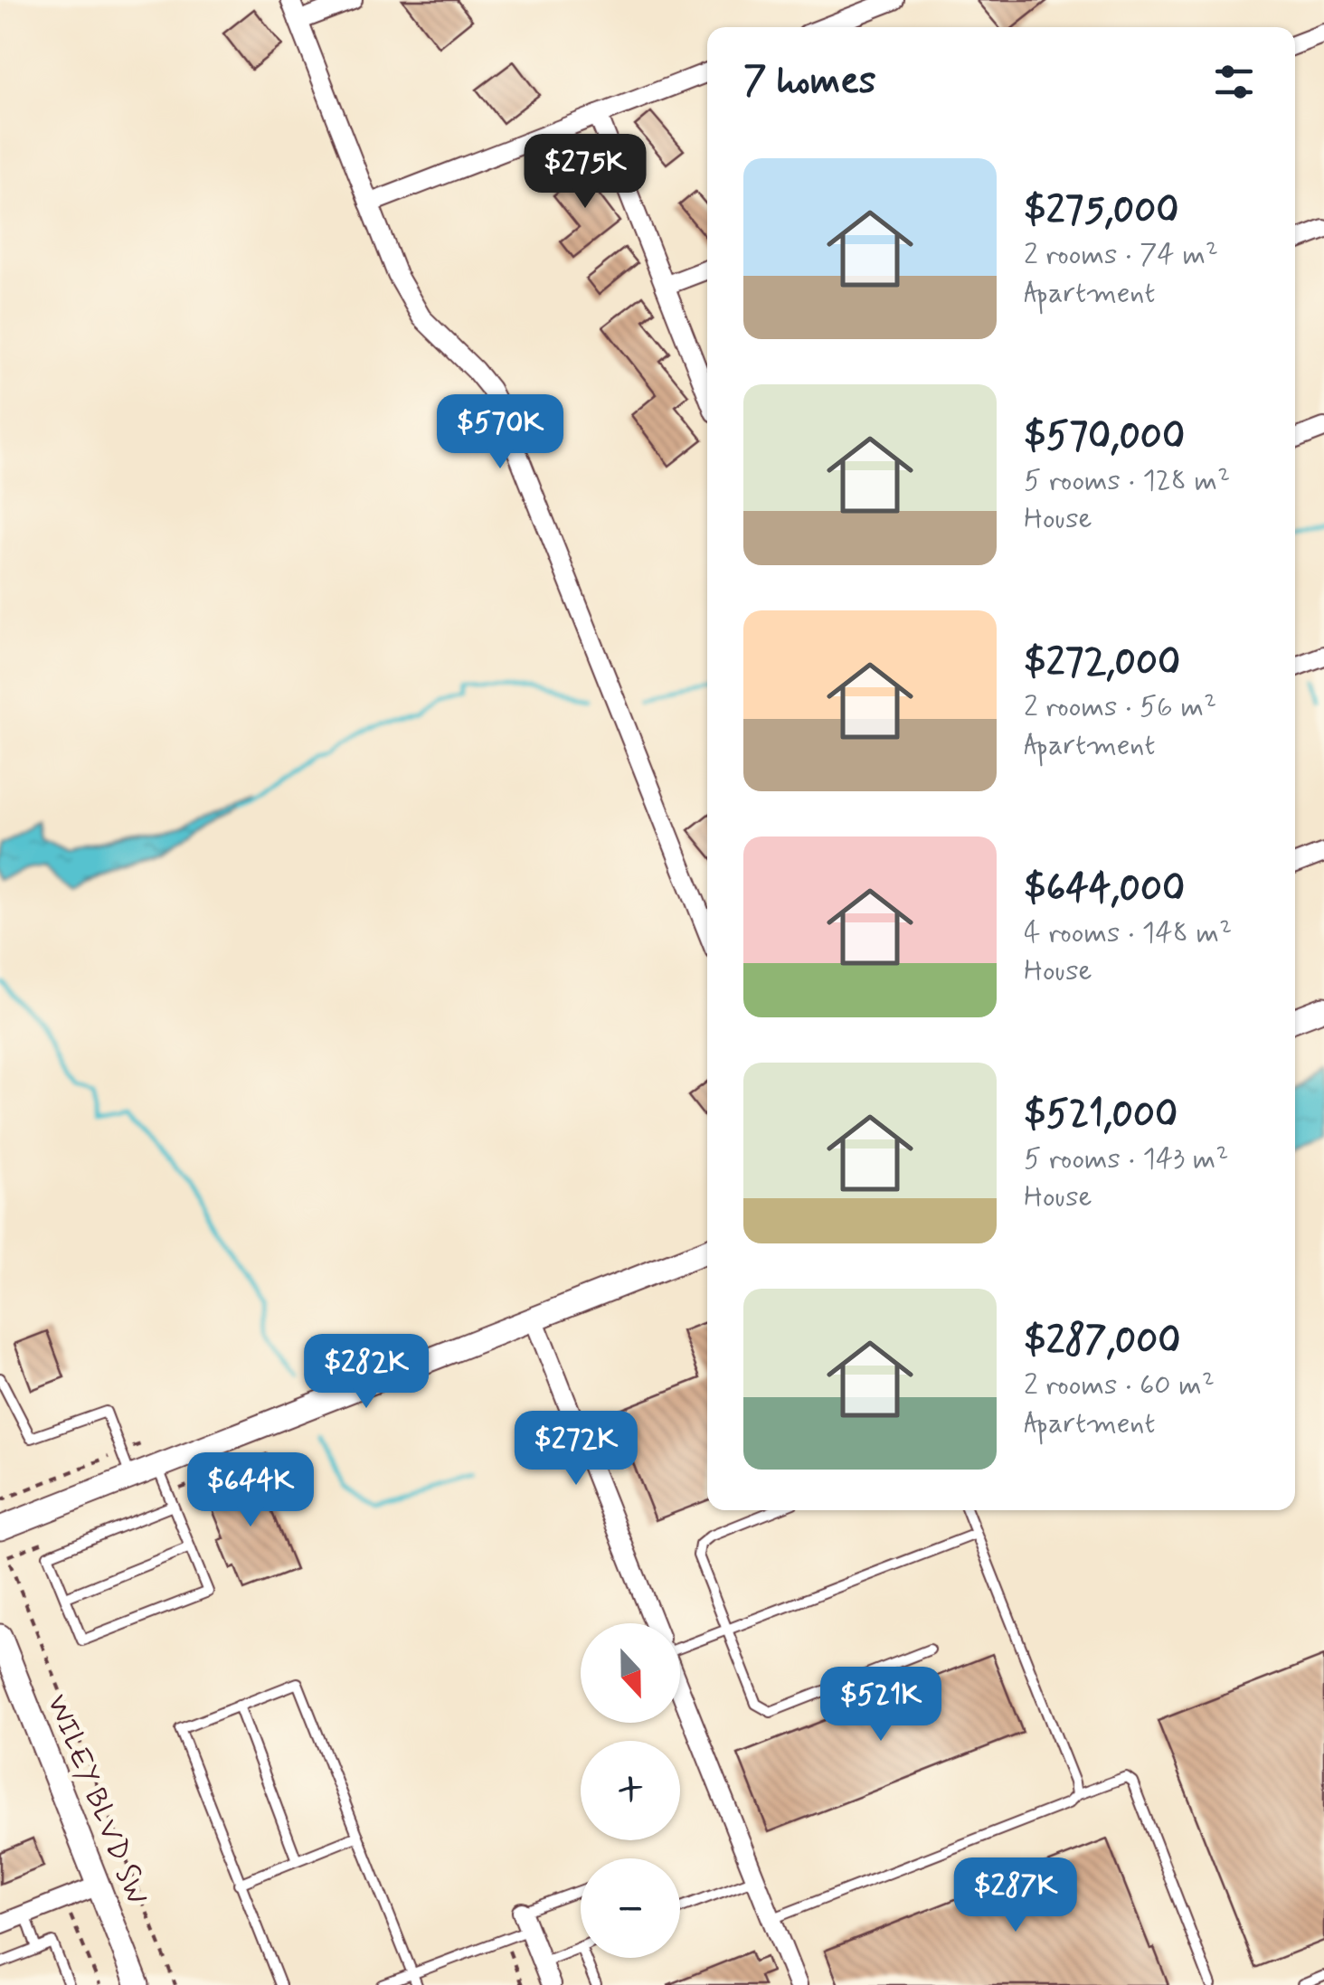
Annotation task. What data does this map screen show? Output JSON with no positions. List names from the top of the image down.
{
  "streets": {
    "street": ["WILEY BLVD SW"]
  },
  "north": "bottom",
  "page": {
    "heading": "7 homes",
    "price": [
      "$275K",
      "$570K",
      "$282K",
      "$272K",
      "$644K",
      "$521K",
      "$287K"
    ],
    "list": [
      {
        "name": "$275,000",
        "note": "2 rooms · 74 m² · Apartment"
      },
      {
        "name": "$570,000",
        "note": "5 rooms · 128 m² · House"
      },
      {
        "name": "$272,000",
        "note": "2 rooms · 56 m² · Apartment"
      },
      {
        "name": "$644,000",
        "note": "4 rooms · 148 m² · House"
      },
      {
        "name": "$521,000",
        "note": "5 rooms · 143 m² · House"
      },
      {
        "name": "$287,000",
        "note": "2 rooms · 60 m² · Apartment"
      }
    ],
    "map_buttons": ["+", "−"]
  }
}
